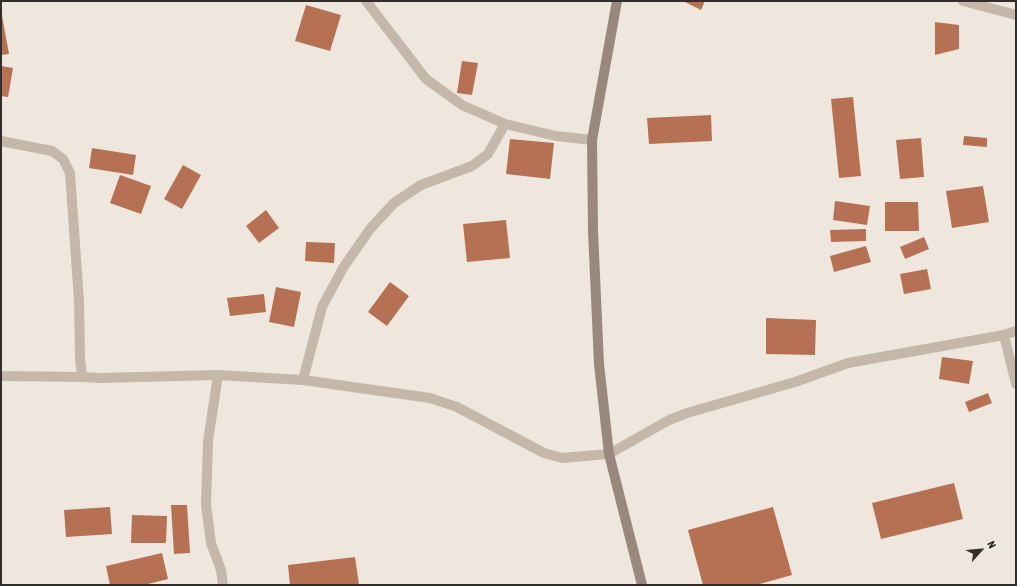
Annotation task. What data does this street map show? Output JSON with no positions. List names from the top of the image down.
{
  "north": "top right"
}
